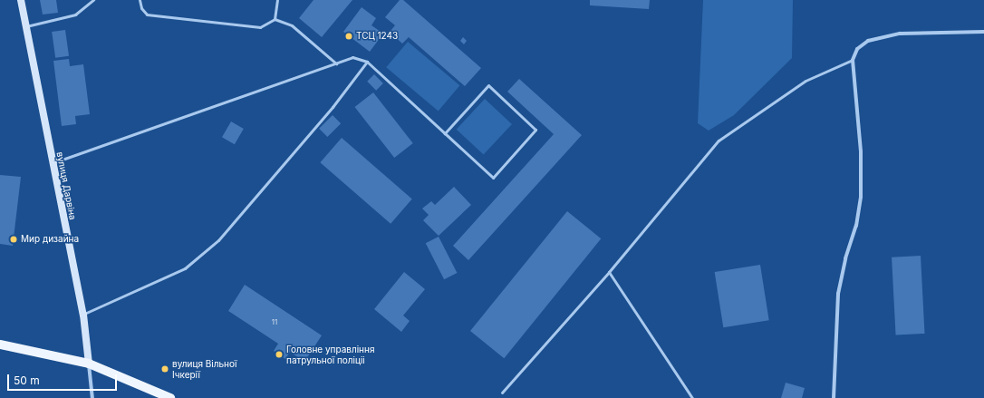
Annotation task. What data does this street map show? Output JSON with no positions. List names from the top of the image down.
{
  "streets": {
    "street": ["вулиця Дарвіна"]
  },
  "places": [
    "ТСЦ 1243",
    "Мир дизайна",
    "Головне управління патрульної поліціі",
    "вулиця Вільної Ічкерії"
  ],
  "house_numbers": ["11"],
  "scale_bar": "50 m"
}
